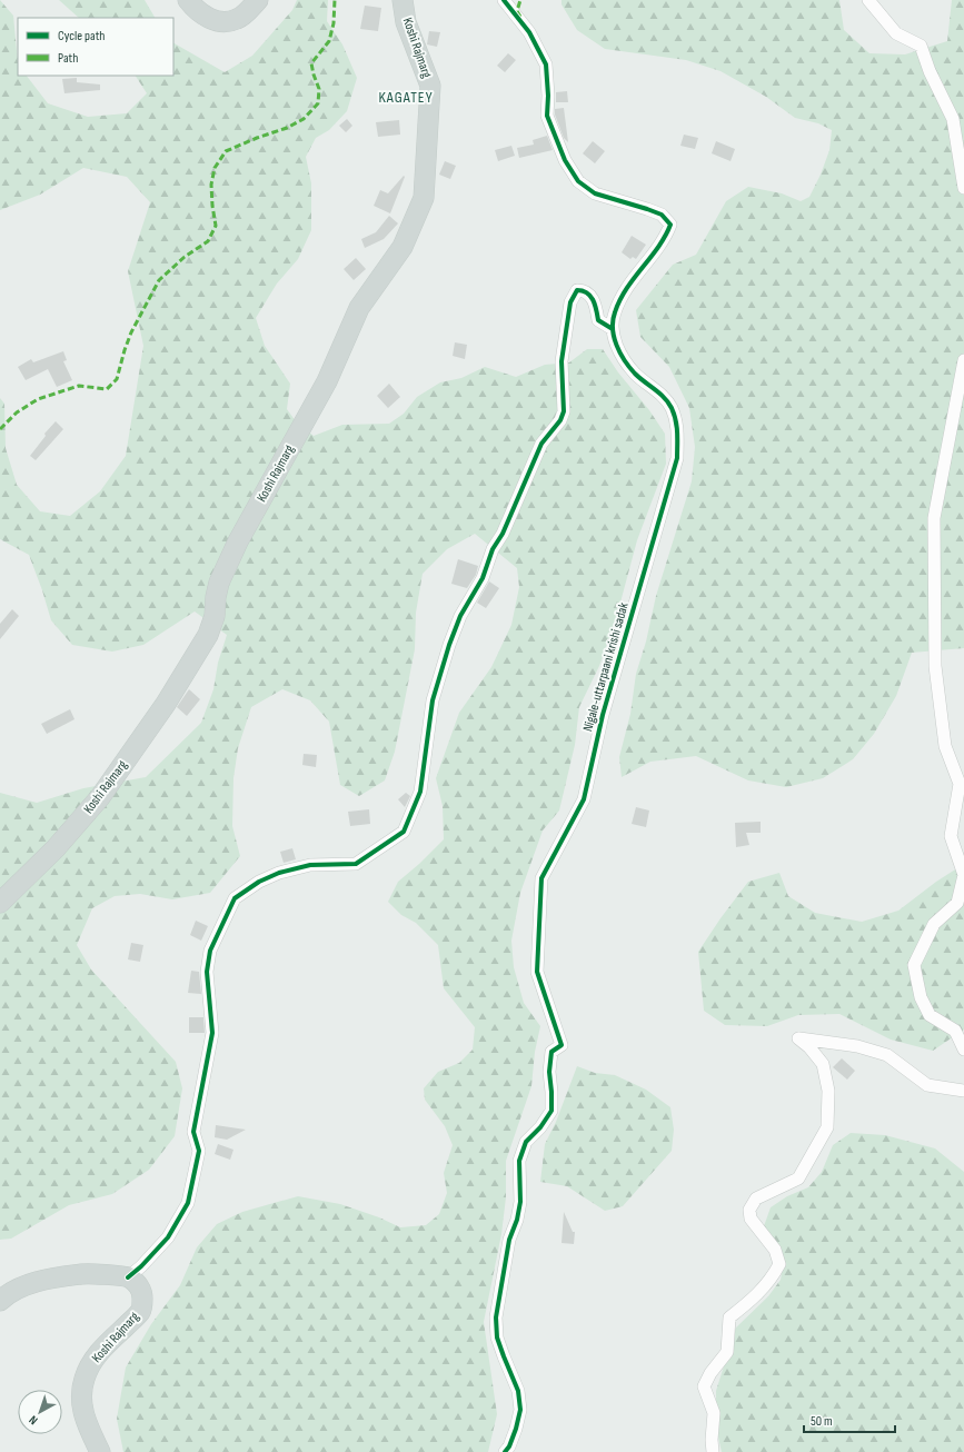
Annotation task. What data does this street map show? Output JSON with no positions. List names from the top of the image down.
{
  "streets": {
    "main road": ["Koshi Rajmarg"],
    "street": ["Nigale-uttarpaani krishi sadak"]
  },
  "districts": ["KAGATEY"],
  "legend": ["Cycle path", "Path"],
  "scale_bar": "50 m",
  "north": "bottom left"
}
